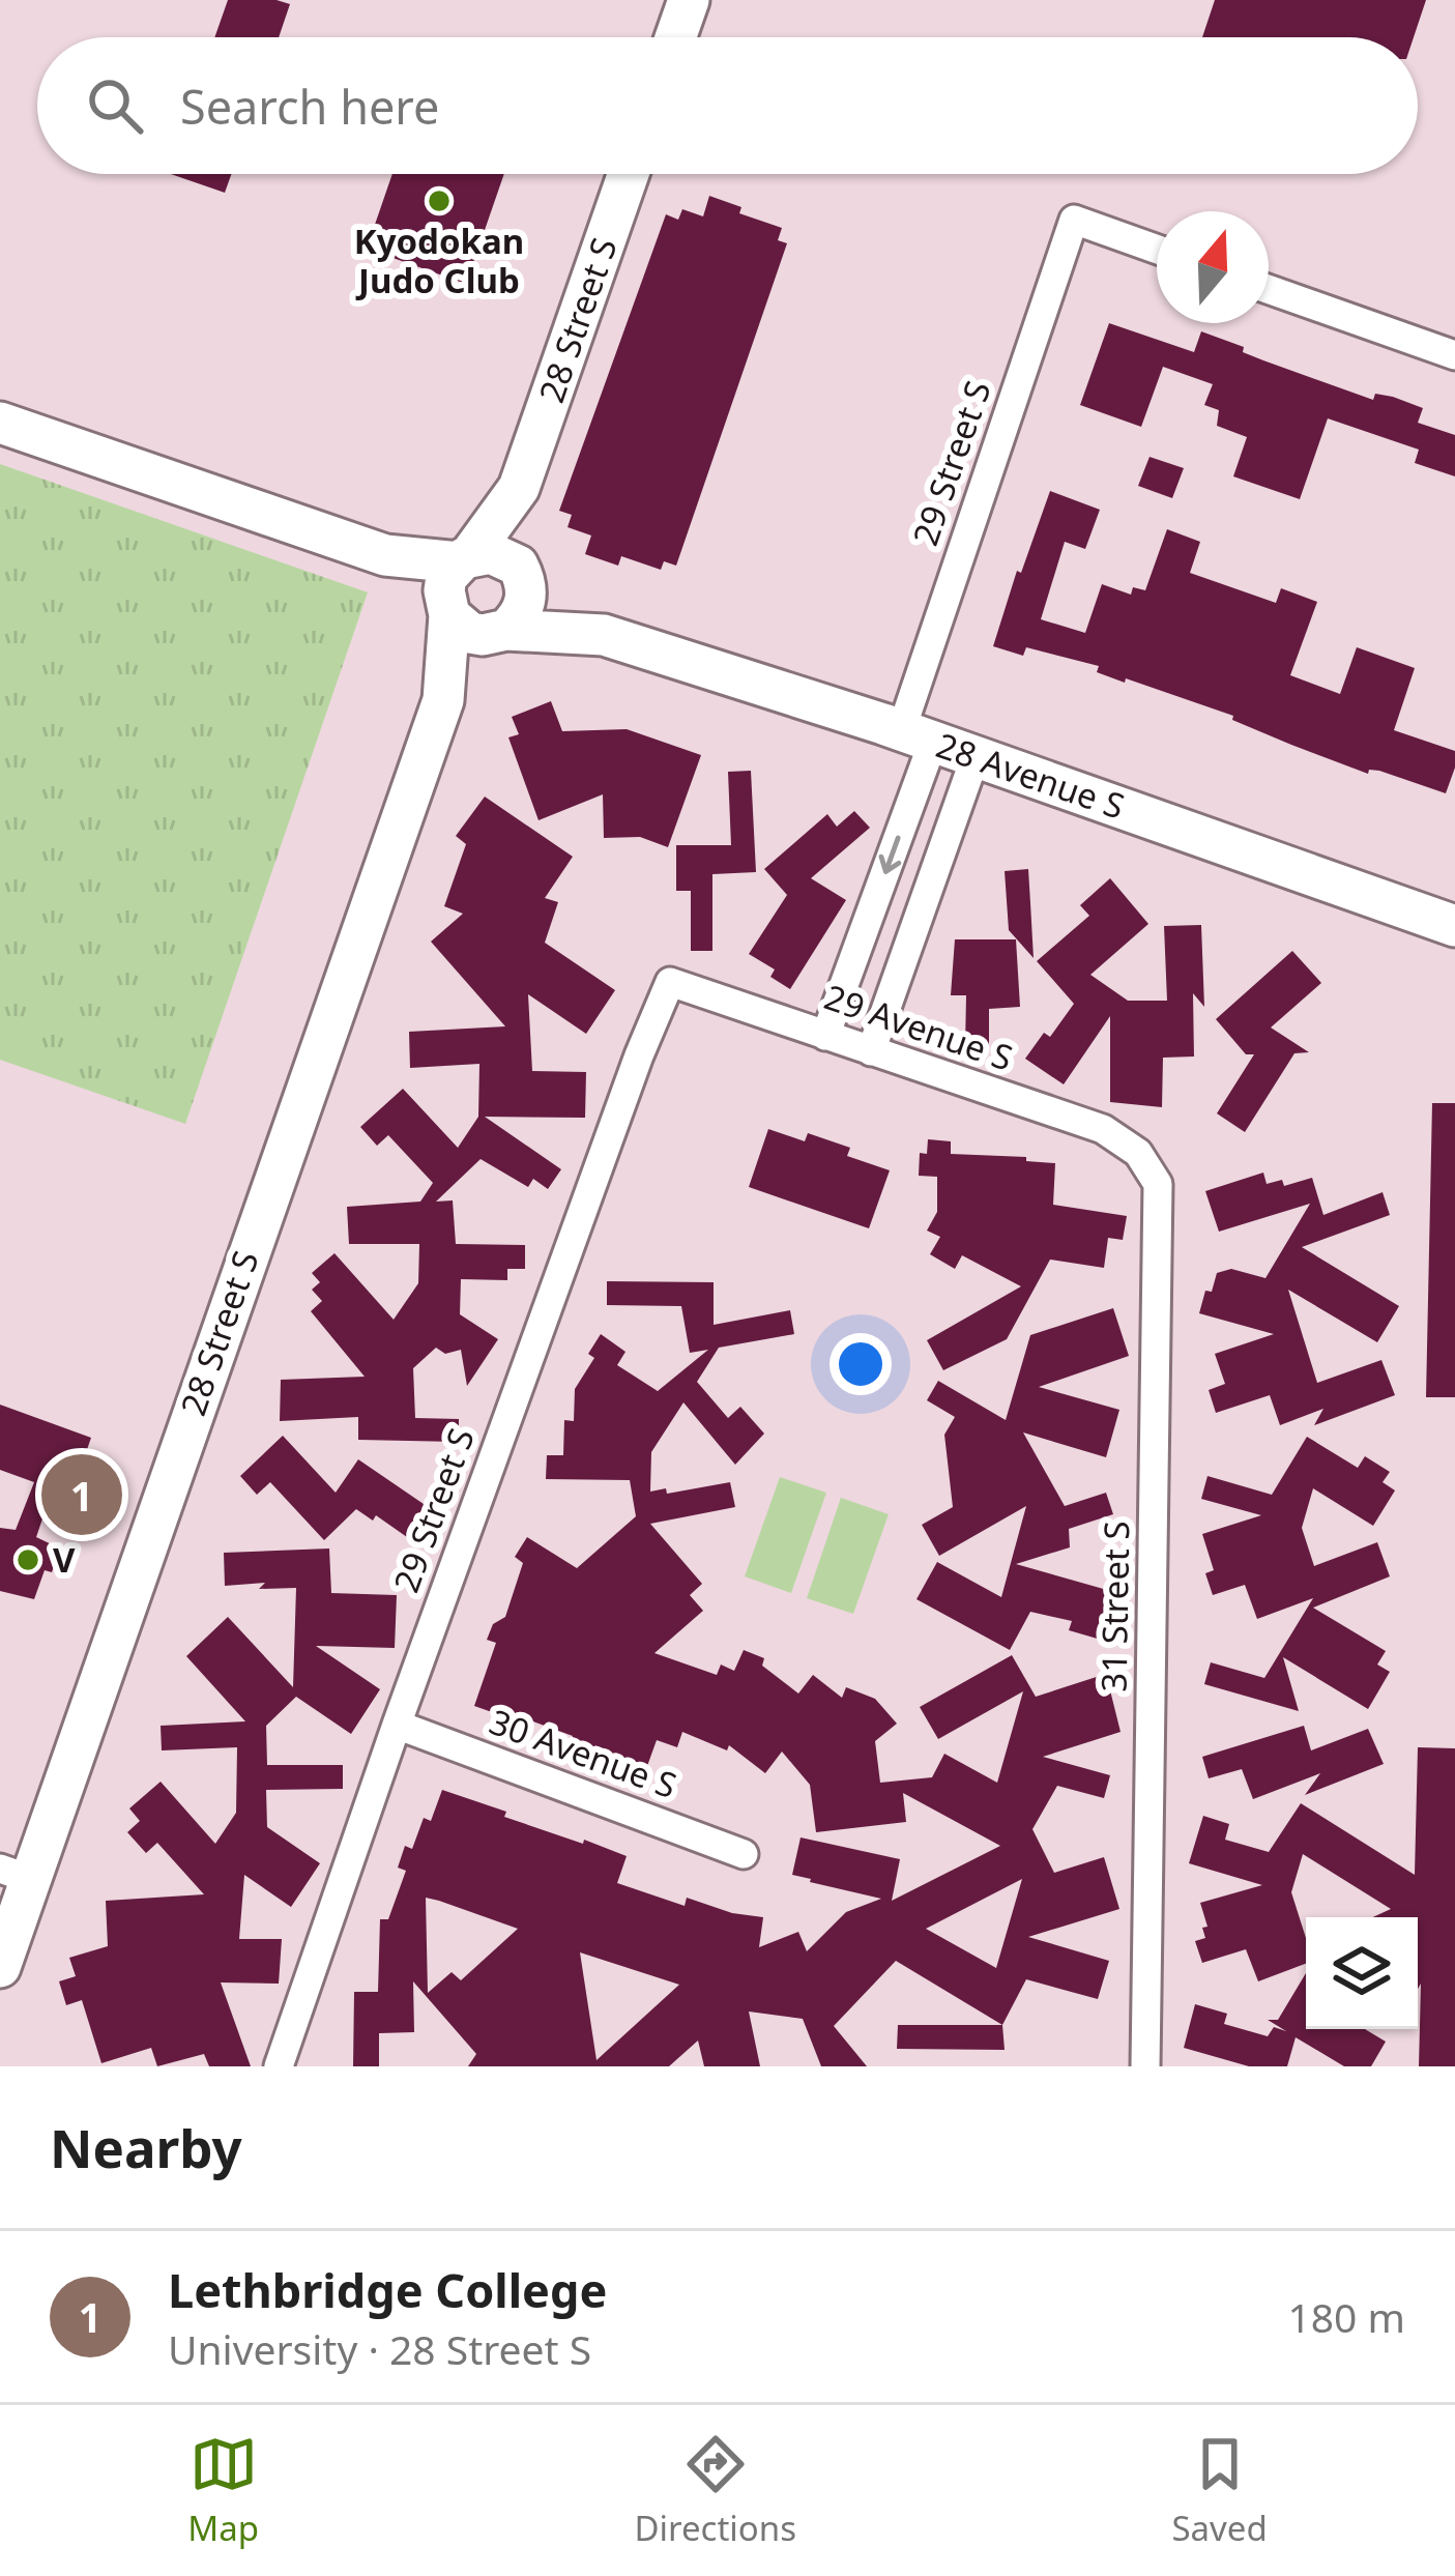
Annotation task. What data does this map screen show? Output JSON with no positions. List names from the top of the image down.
{
  "streets": {
    "street": [
      "28 Street S",
      "29 Street S",
      "28 Avenue S",
      "29 Avenue S",
      "31 Street S",
      "30 Avenue S"
    ]
  },
  "crossings": [
    ["29 Street S", "28 Avenue S"],
    ["29 Street S", "29 Avenue S"],
    ["29 Street S", "30 Avenue S"],
    ["29 Avenue S", "31 Street S"]
  ],
  "places": ["Kyodokan Judo Club", "V"],
  "north": "top",
  "page": {
    "search": "Search here",
    "pins": "1",
    "heading": "Nearby",
    "list": [
      {
        "mark": "1",
        "name": "Lethbridge College",
        "note": "University · 28 Street S",
        "value": "180 m"
      }
    ],
    "nav": ["Map", "Directions", "Saved"]
  }
}
